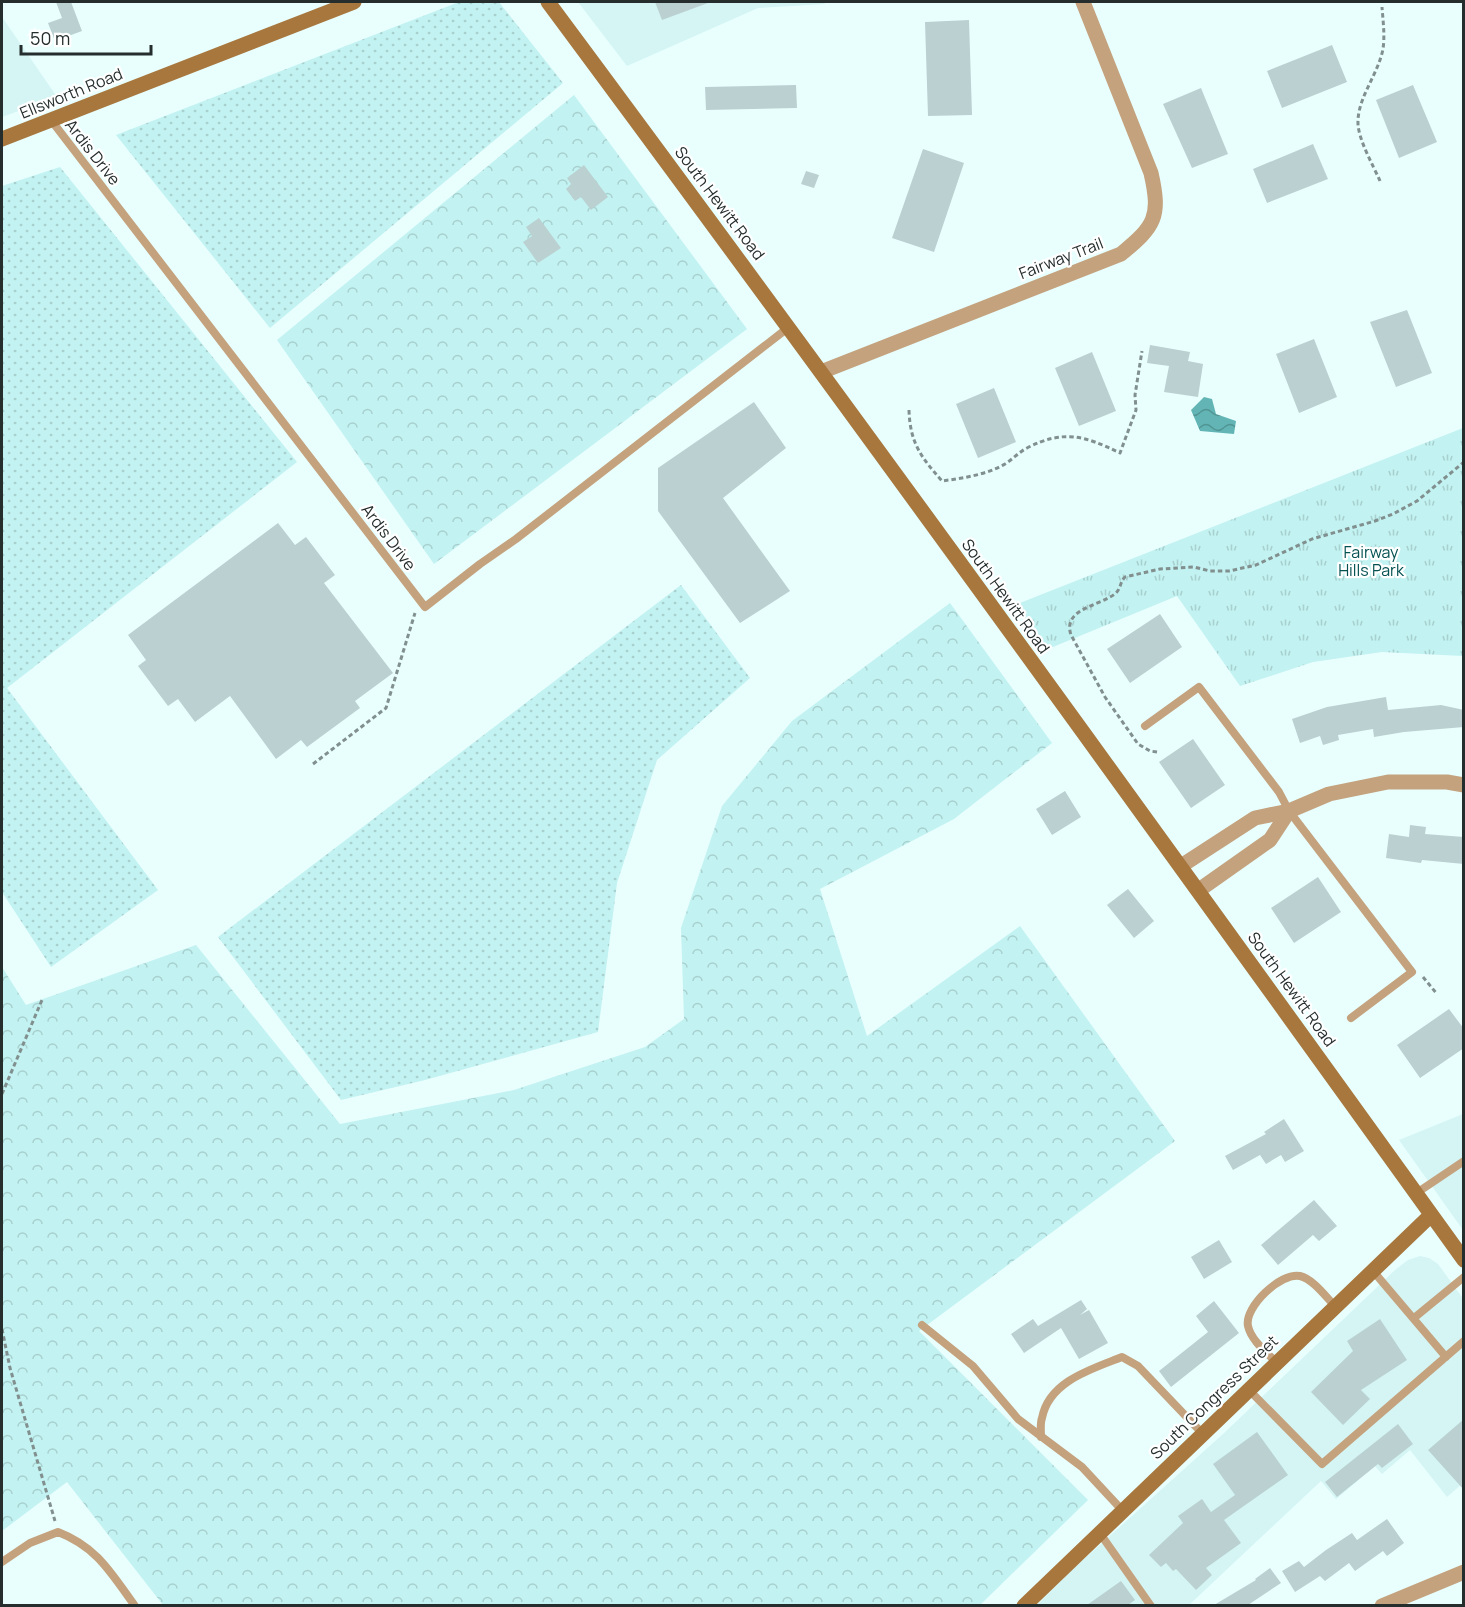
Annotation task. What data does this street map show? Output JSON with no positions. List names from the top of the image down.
{
  "streets": {
    "main road": ["Ellsworth Road", "South Hewitt Road", "South Congress Street"],
    "street": ["Fairway Trail"],
    "lane": ["Ardis Drive"]
  },
  "crossings": [
    ["Ellsworth Road", "Ardis Drive"],
    ["Ardis Drive", "South Hewitt Road"],
    ["South Hewitt Road", "Fairway Trail"],
    ["South Hewitt Road", "South Congress Street"]
  ],
  "parks": ["Fairway Hills Park"],
  "scale_bar": "50 m"
}
